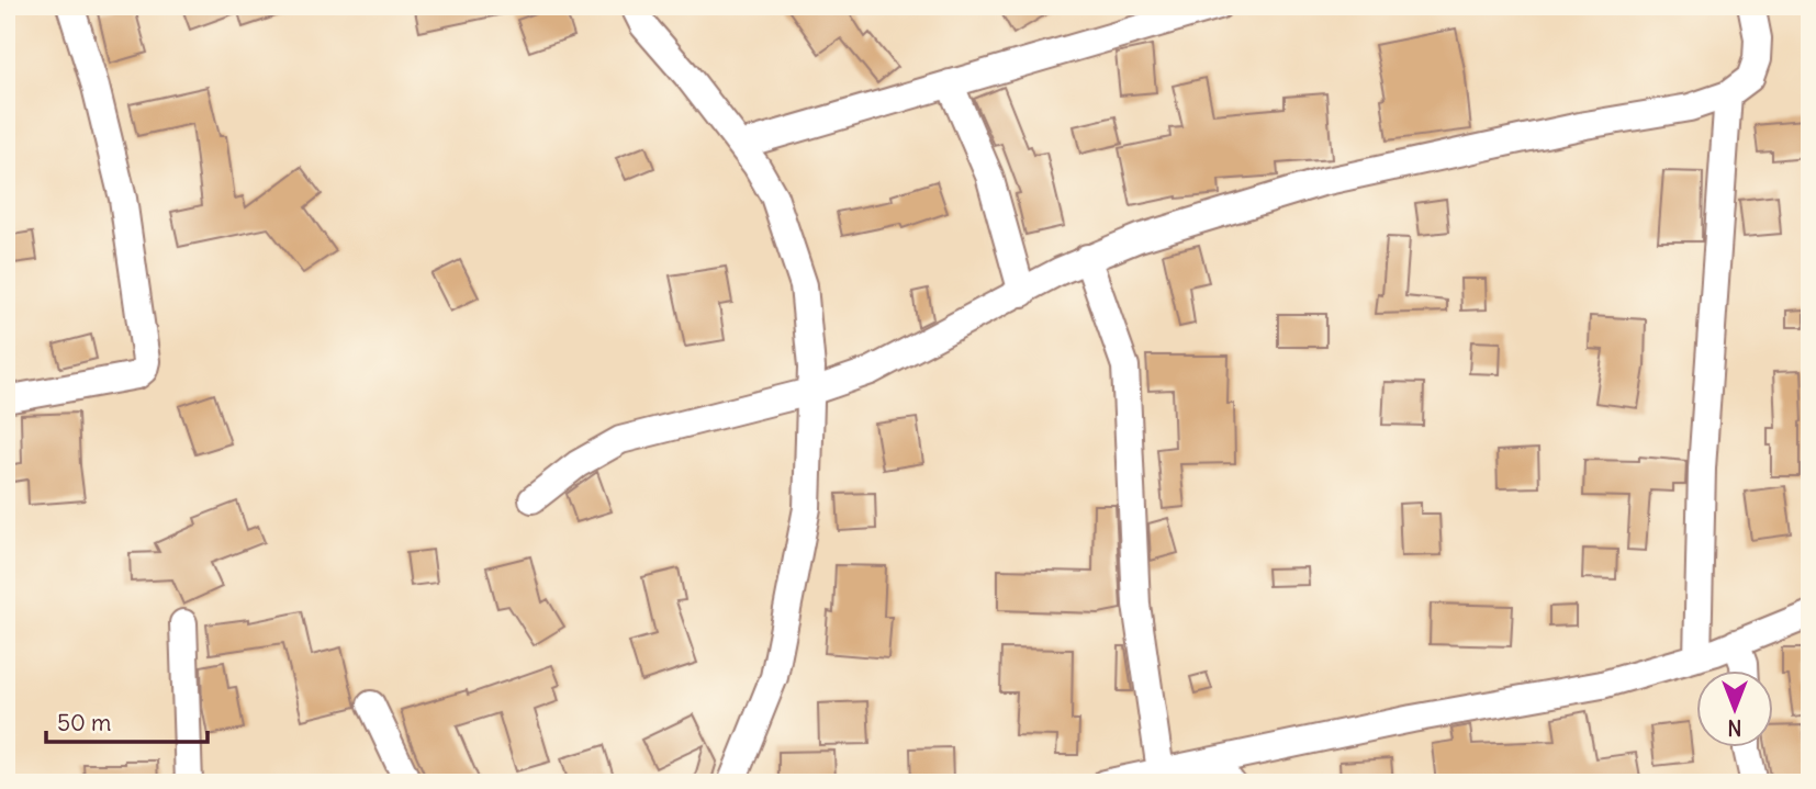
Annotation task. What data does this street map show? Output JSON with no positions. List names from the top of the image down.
{
  "scale_bar": "50 m",
  "north": "bottom"
}
